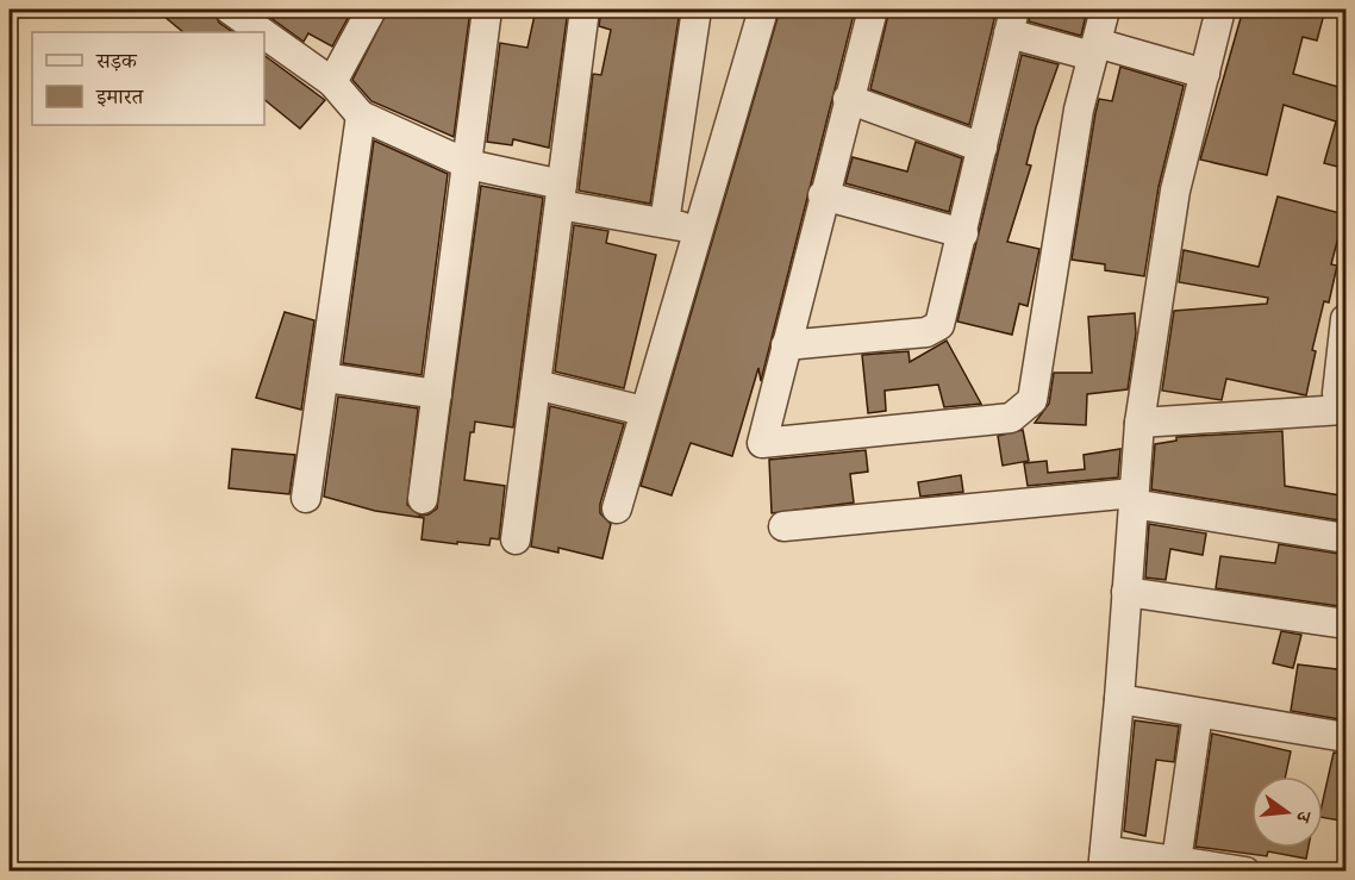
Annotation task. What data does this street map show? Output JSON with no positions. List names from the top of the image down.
{
  "legend": ["सड़क", "इमारत"],
  "north": "right"
}
